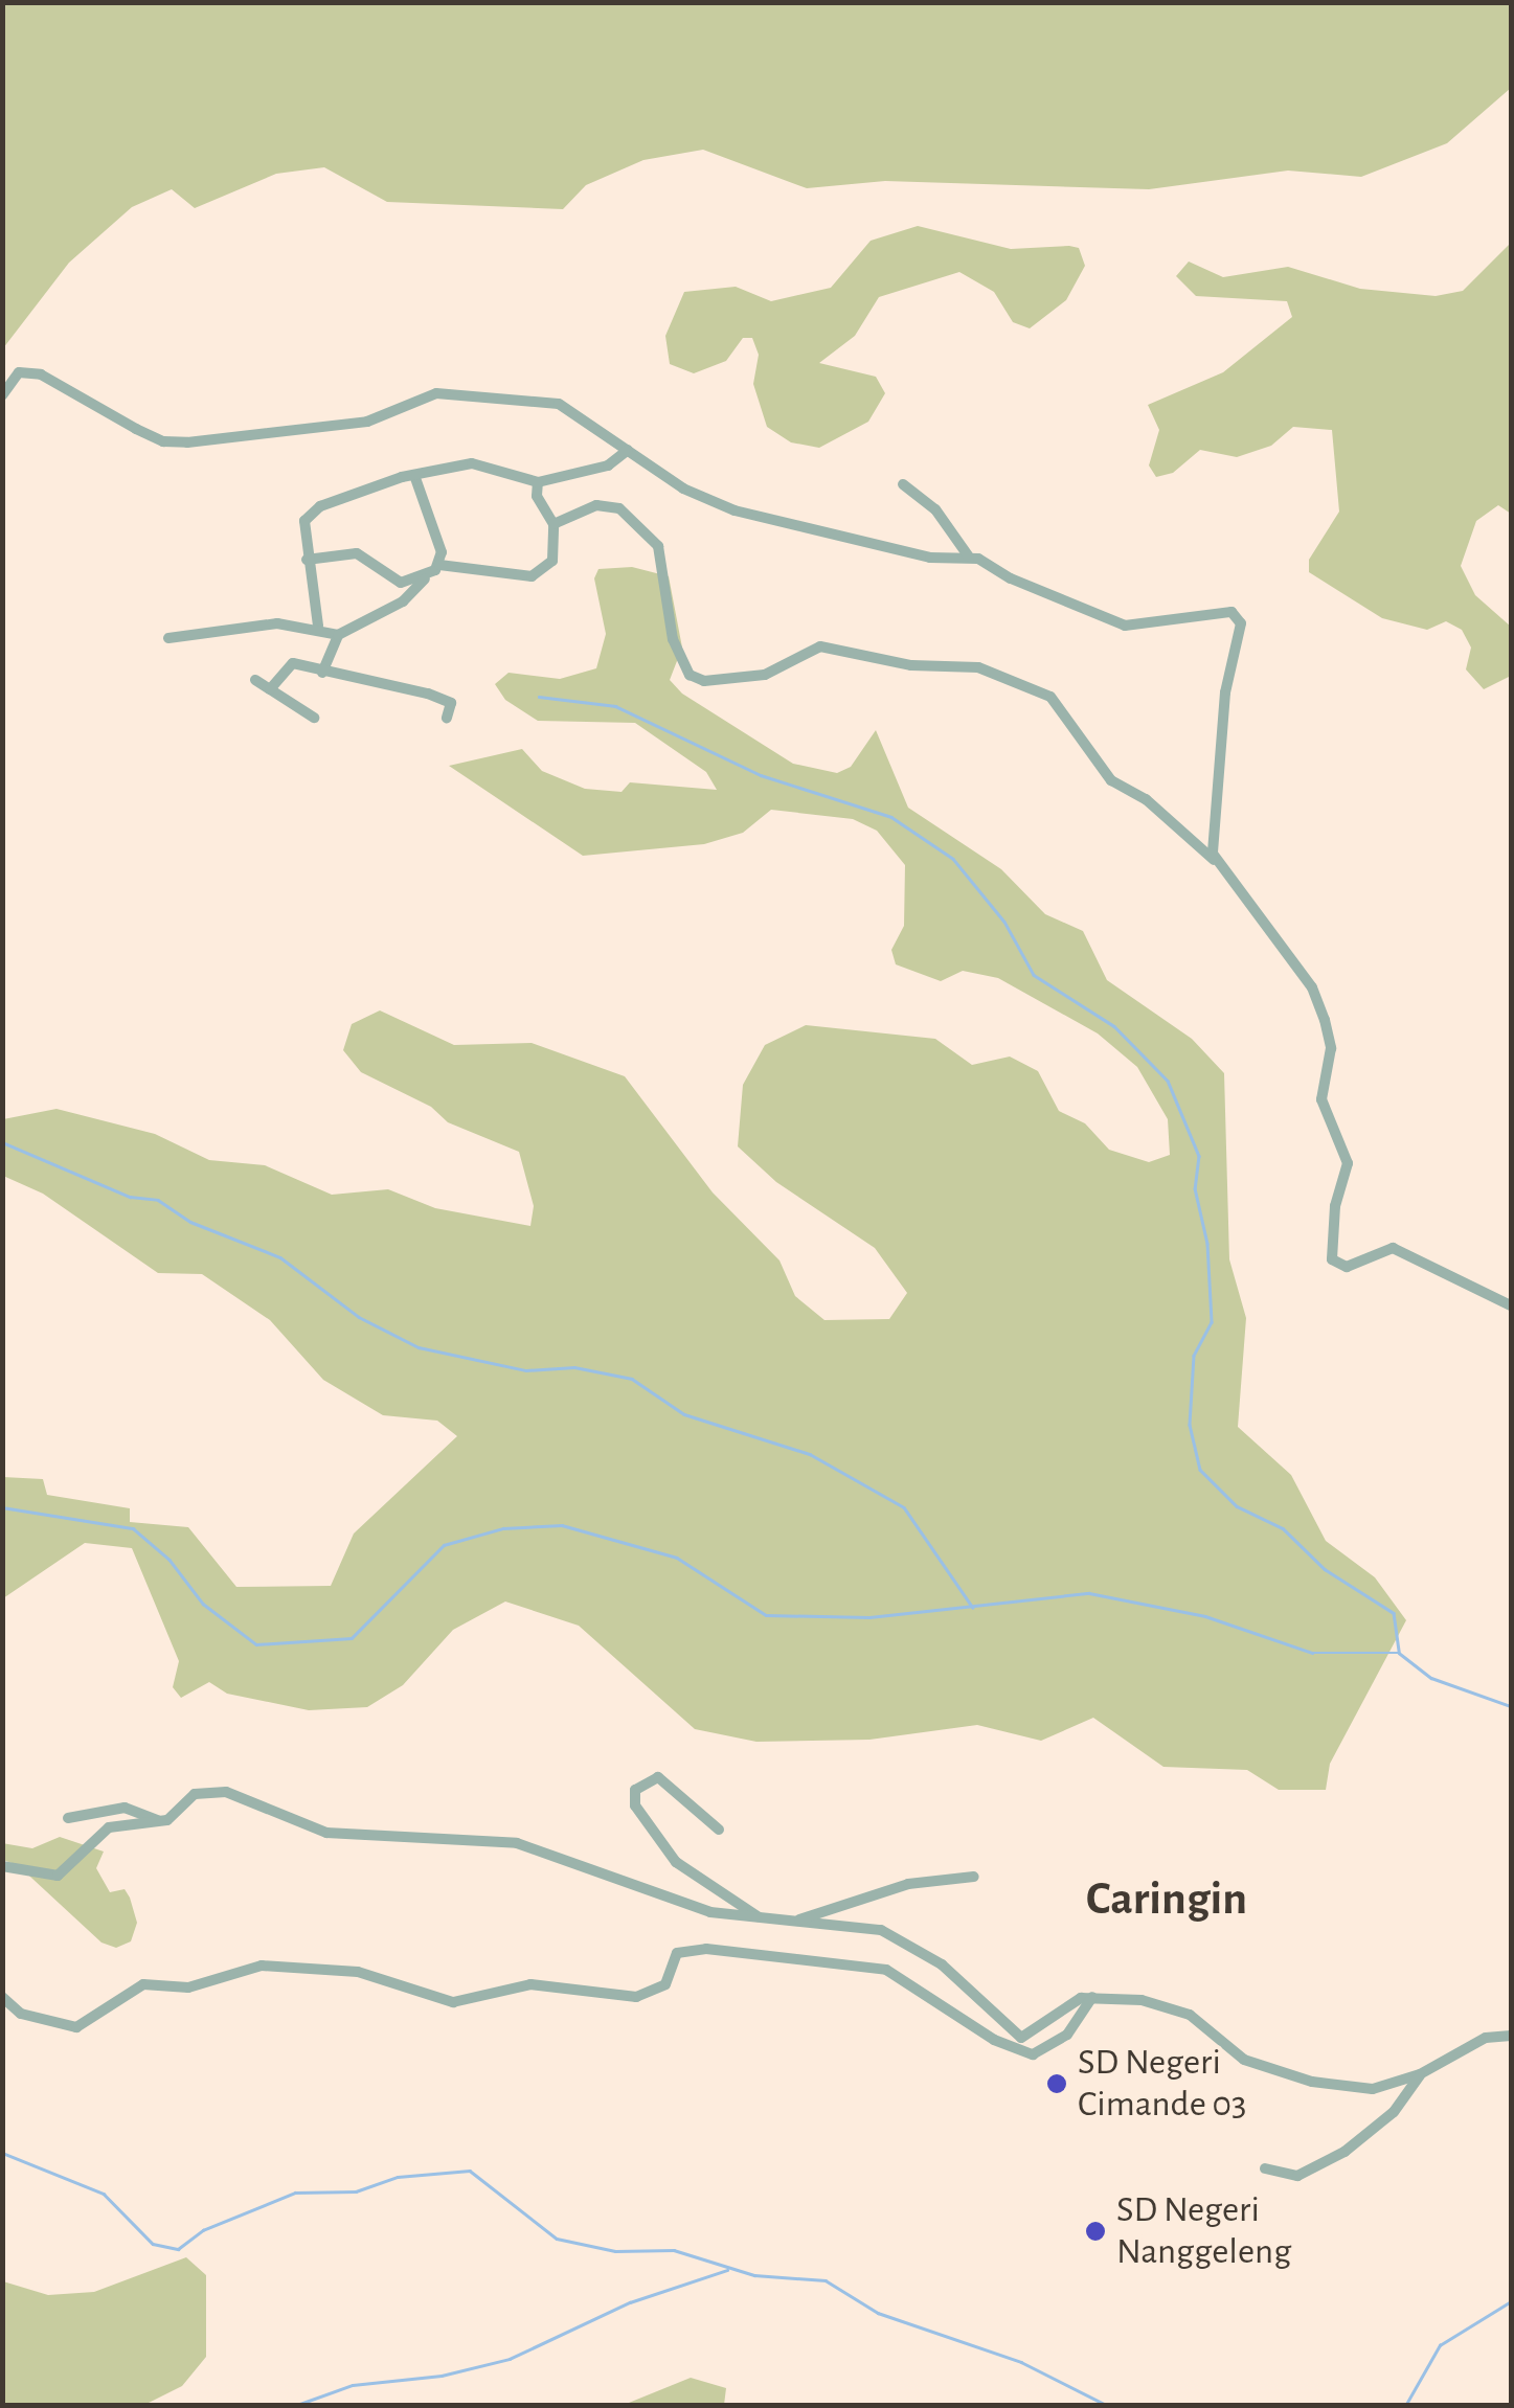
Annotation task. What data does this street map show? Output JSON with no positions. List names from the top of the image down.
{
  "districts": ["Caringin"],
  "places": ["SD Negeri Cimande 03", "SD Negeri Nanggeleng"]
}
